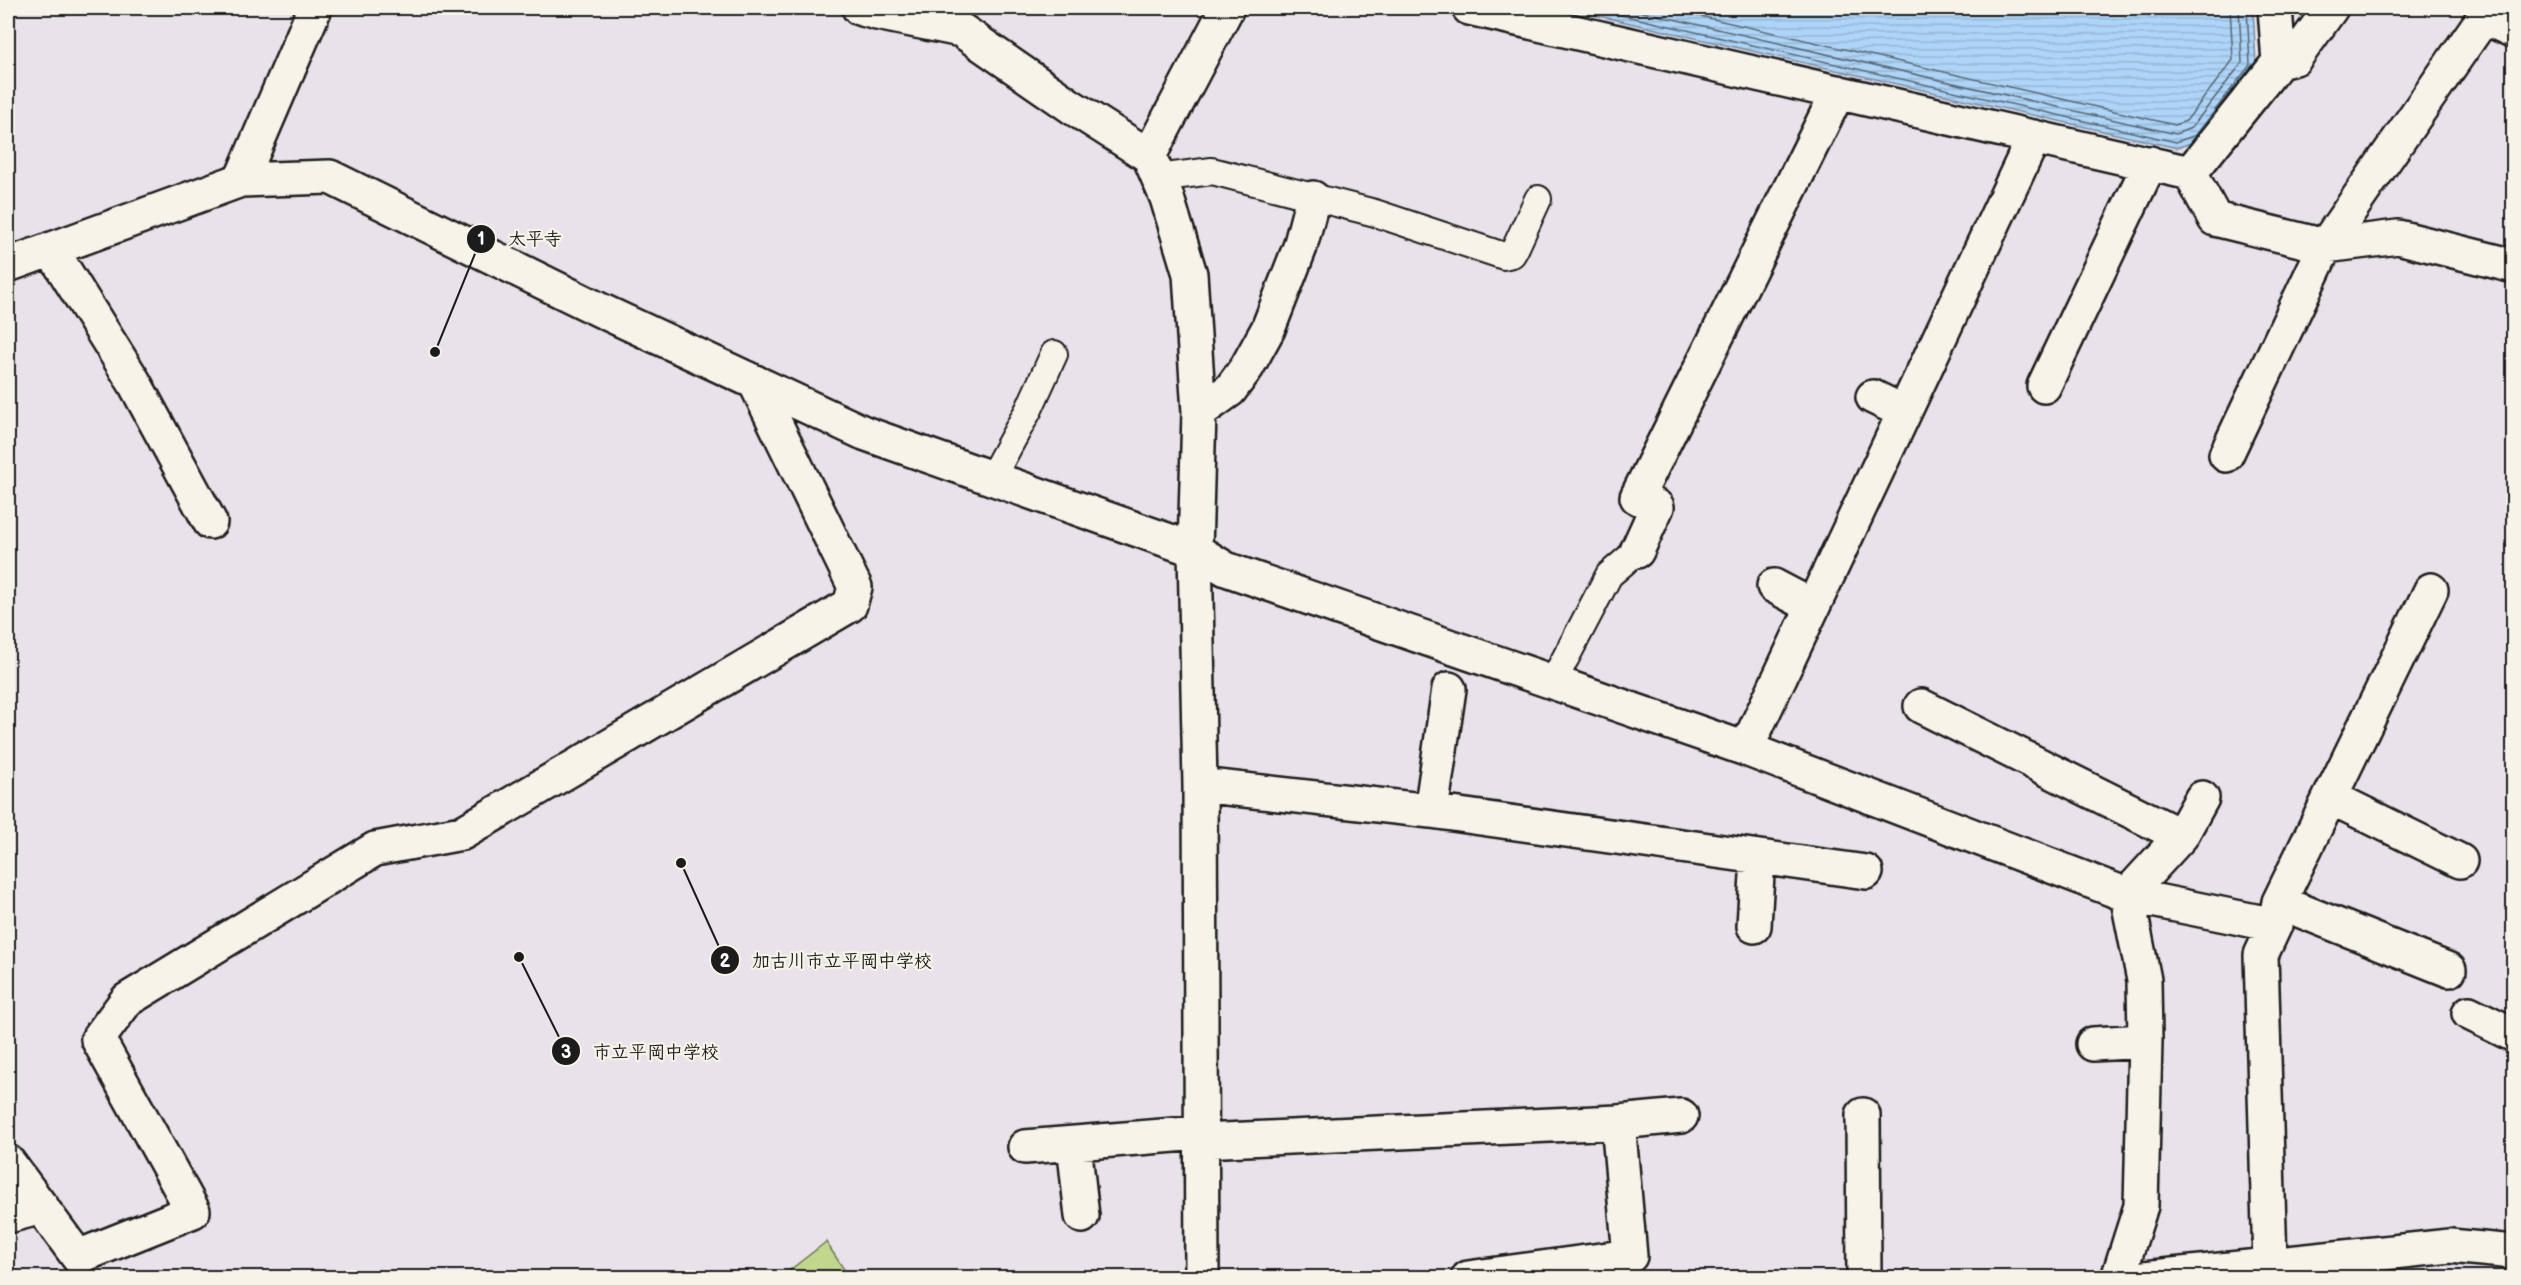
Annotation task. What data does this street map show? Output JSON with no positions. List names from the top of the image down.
{
  "places": ["太平寺", "加古川市立平岡中学校", "市立平岡中学校"]
}
